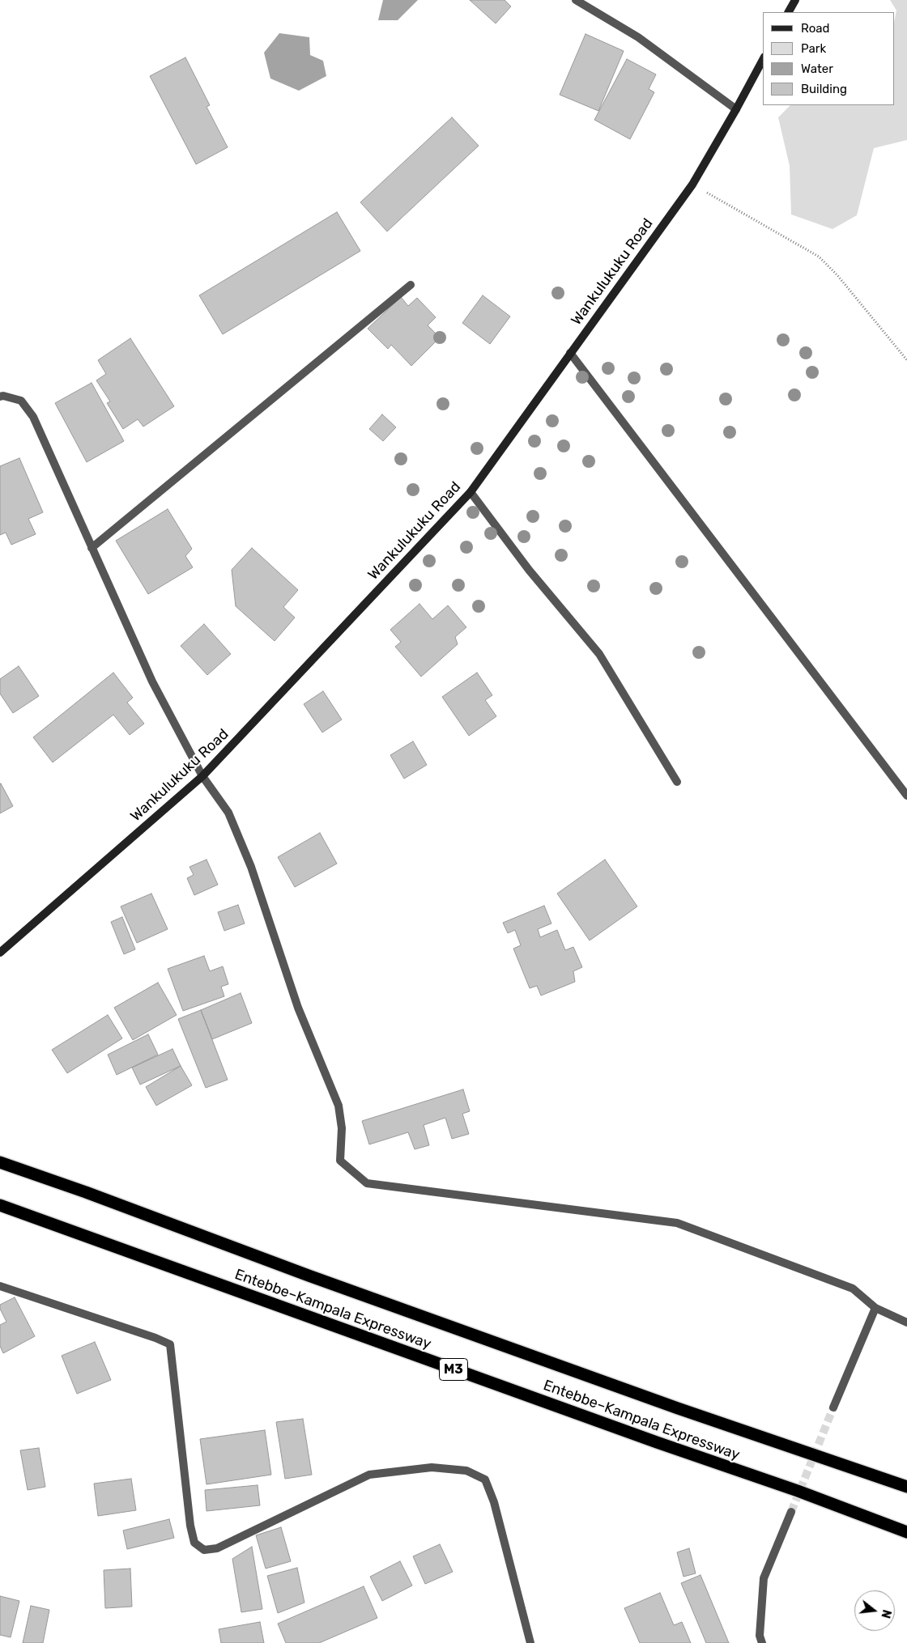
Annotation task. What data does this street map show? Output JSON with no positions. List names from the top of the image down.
{
  "streets": {
    "highway": ["Entebbe–Kampala Expressway", "M3"],
    "main road": ["Wankulukuku Road"]
  },
  "legend": [
    "Road",
    "Park",
    "Water",
    "Building"
  ],
  "north": "right"
}
